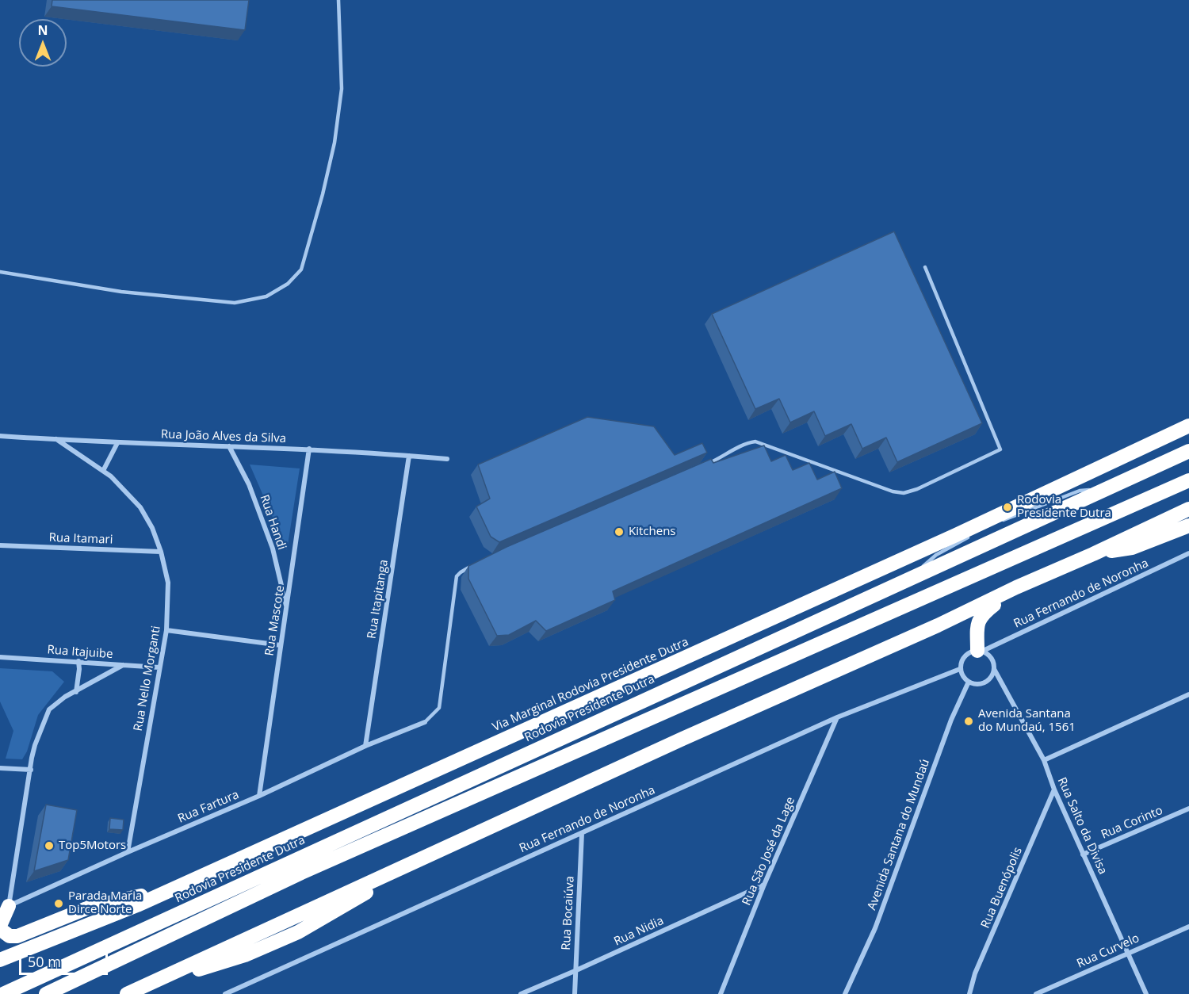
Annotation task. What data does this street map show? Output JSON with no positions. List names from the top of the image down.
{
  "streets": {
    "highway": ["Via Marginal Rodovia Presidente Dutra", "Rodovia Presidente Dutra"],
    "street": [
      "Rua João Alves da Silva",
      "Rua Handi",
      "Rua Itamari",
      "Rua Fernando de Noronha",
      "Rua Itapitanga",
      "Rua Mascote",
      "Rua Itajuibe",
      "Rua Nello Morganti",
      "Rua Fartura",
      "Rua Corinto",
      "Rua Salto da Divisa",
      "Avenida Santana do Mundaú",
      "Rua São José da Lage",
      "Rua Buenópolis",
      "Rua Bocaiúva",
      "Rua Nidia",
      "Rua Curvelo"
    ]
  },
  "crossings": [
    ["Rua João Alves da Silva", "Rua Handi"],
    ["Rua João Alves da Silva", "Rua Itapitanga"],
    ["Rua João Alves da Silva", "Rua Mascote"],
    ["Rua João Alves da Silva", "Rua Nello Morganti"],
    ["Rua Handi", "Rua Mascote"],
    ["Rua Itamari", "Rua Nello Morganti"],
    ["Rua Fernando de Noronha", "Rua Salto da Divisa"],
    ["Rua Fernando de Noronha", "Avenida Santana do Mundaú"],
    ["Rua Fernando de Noronha", "Rua São José da Lage"],
    ["Rua Fernando de Noronha", "Rua Bocaiúva"],
    ["Rua Itapitanga", "Rua Fartura"],
    ["Rua Mascote", "Rua Fartura"],
    ["Rua Itajuibe", "Rua Nello Morganti"],
    ["Rua Nello Morganti", "Rua Fartura"],
    ["Rua Corinto", "Rua Salto da Divisa"],
    ["Rua Salto da Divisa", "Avenida Santana do Mundaú"],
    ["Rua Salto da Divisa", "Rua Buenópolis"],
    ["Rua Salto da Divisa", "Rua Curvelo"],
    ["Rua São José da Lage", "Rua Nidia"],
    ["Rua Bocaiúva", "Rua Nidia"]
  ],
  "places": [
    "Rodovia Presidente Dutra",
    "Kitchens",
    "Avenida Santana do Mundaú, 1561",
    "Top5Motors",
    "Parada Maria Dirce Norte"
  ],
  "scale_bar": "50 m",
  "north": "top"
}
